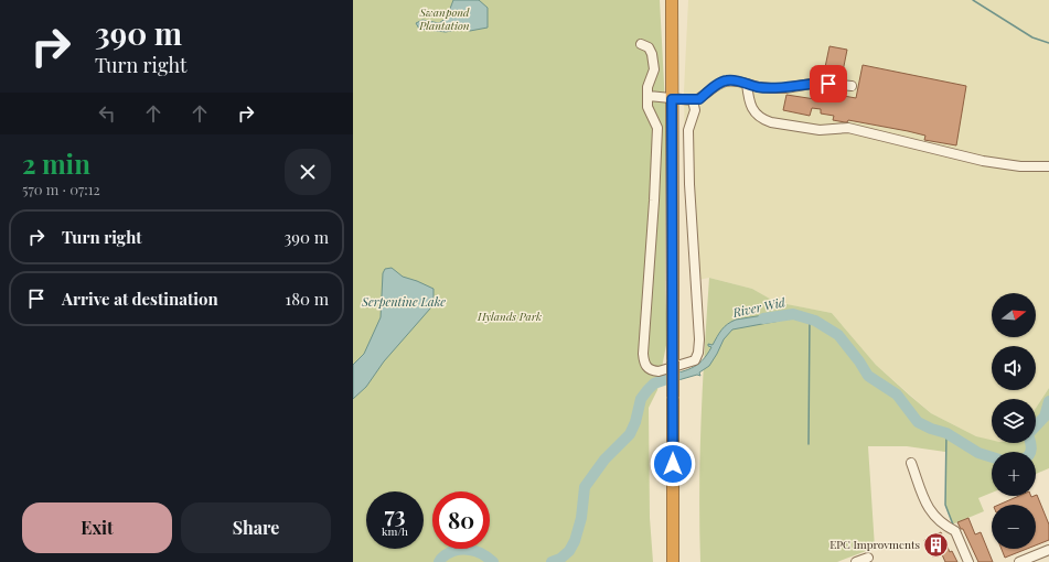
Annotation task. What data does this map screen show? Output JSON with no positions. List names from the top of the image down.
{
  "water": ["Serpentine Lake", "River Wid"],
  "parks": ["Swanpond Plantation", "Hylands Park"],
  "places": {
    "building": ["EPC Improvments"]
  },
  "north": "right",
  "page": {
    "turn": ["390 m", "Turn right"],
    "heading": ["2 min", "570 m · 07:12"],
    "list": [
      {
        "name": "Turn right",
        "value": "390 m"
      },
      {
        "name": "Arrive at destination",
        "value": "180 m"
      }
    ],
    "map_buttons": ["+", "−"],
    "speed": "73 km/h",
    "limit": "80",
    "buttons": ["Exit", "Share"]
  }
}
